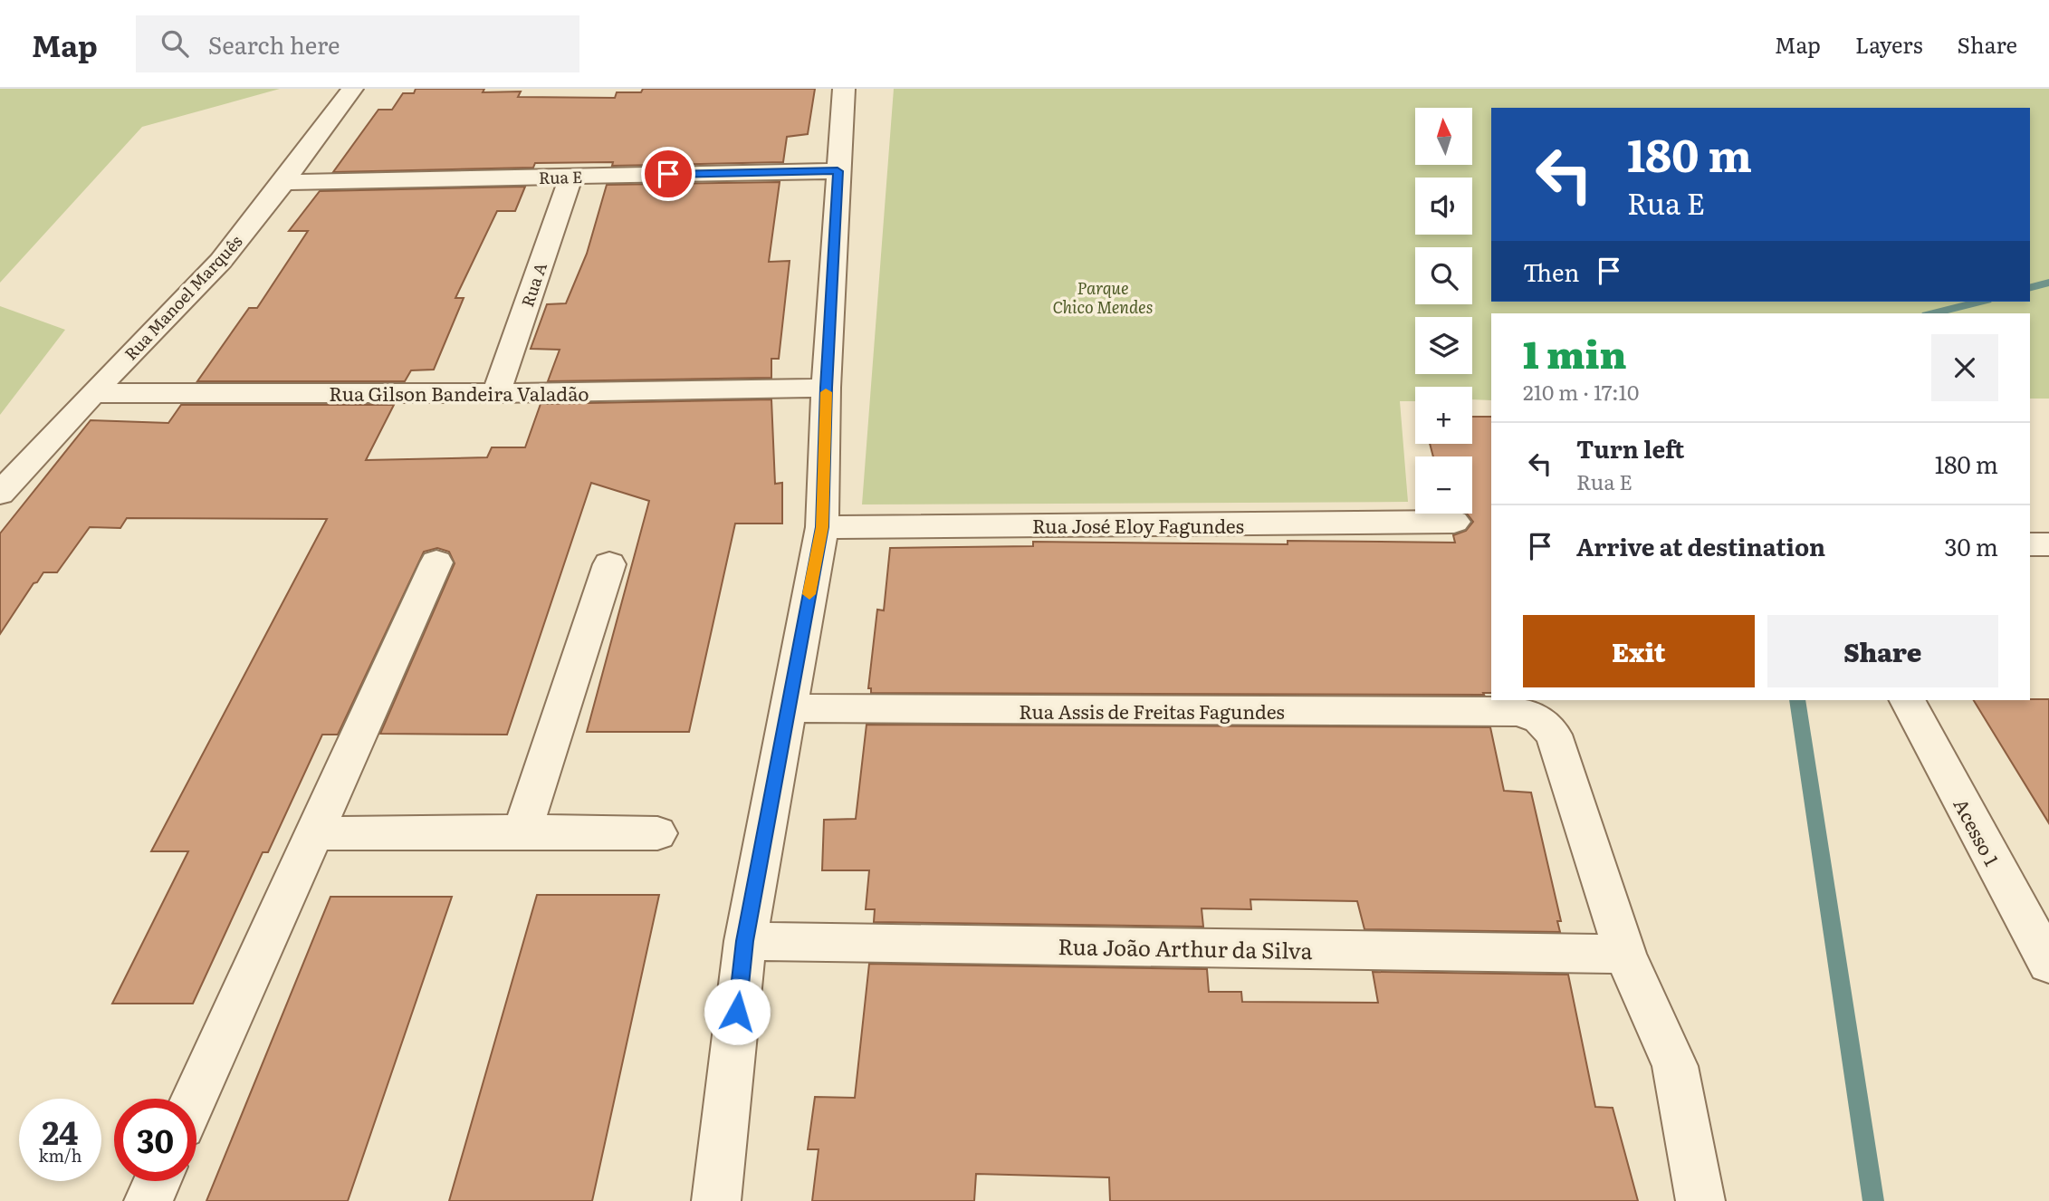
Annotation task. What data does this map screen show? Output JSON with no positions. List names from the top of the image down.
{
  "streets": {
    "street": [
      "Rua E",
      "Rua A",
      "Rua Manoel Marquês",
      "Rua Gilson Bandeira Valadão",
      "Rua José Eloy Fagundes",
      "Rua Assis de Freitas Fagundes",
      "Acesso 1",
      "Rua João Arthur da Silva"
    ]
  },
  "crossings": [
    ["Rua E", "Rua A"],
    ["Rua E", "Rua Manoel Marquês"],
    ["Rua A", "Rua Gilson Bandeira Valadão"],
    ["Rua Manoel Marquês", "Rua Gilson Bandeira Valadão"],
    ["Rua Assis de Freitas Fagundes", "Rua João Arthur da Silva"]
  ],
  "parks": ["Parque Chico Mendes"],
  "north": "top",
  "page": {
    "header": "Map",
    "search": "Search here",
    "nav": ["Map", "Layers", "Share"],
    "map_buttons": ["+", "−"],
    "turn": ["180 m", "Rua E"],
    "then": "Then",
    "heading": ["1 min", "210 m · 17:10"],
    "list": [
      {
        "name": "Turn left",
        "note": "Rua E",
        "value": "180 m"
      },
      {
        "name": "Arrive at destination",
        "value": "30 m"
      }
    ],
    "buttons": ["Exit", "Share"],
    "speed": "24 km/h",
    "limit": "30"
  }
}
